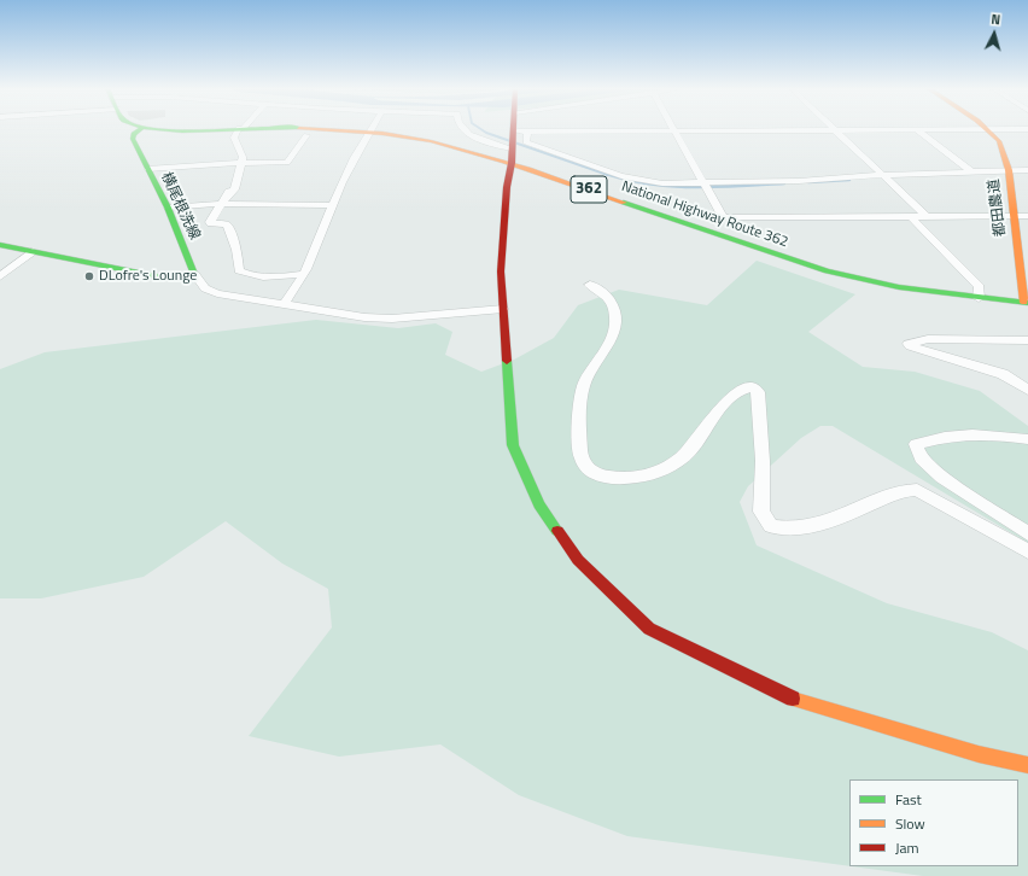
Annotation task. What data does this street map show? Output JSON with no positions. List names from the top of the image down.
{
  "streets": {
    "main road": [
      "362",
      "横尾根洗線",
      "都田農道",
      "National Highway Route 362"
    ]
  },
  "crossings": [
    ["都田農道", "National Highway Route 362"]
  ],
  "places": ["DLofre's Lounge"],
  "legend": ["Fast", "Slow", "Jam"],
  "north": "top"
}
